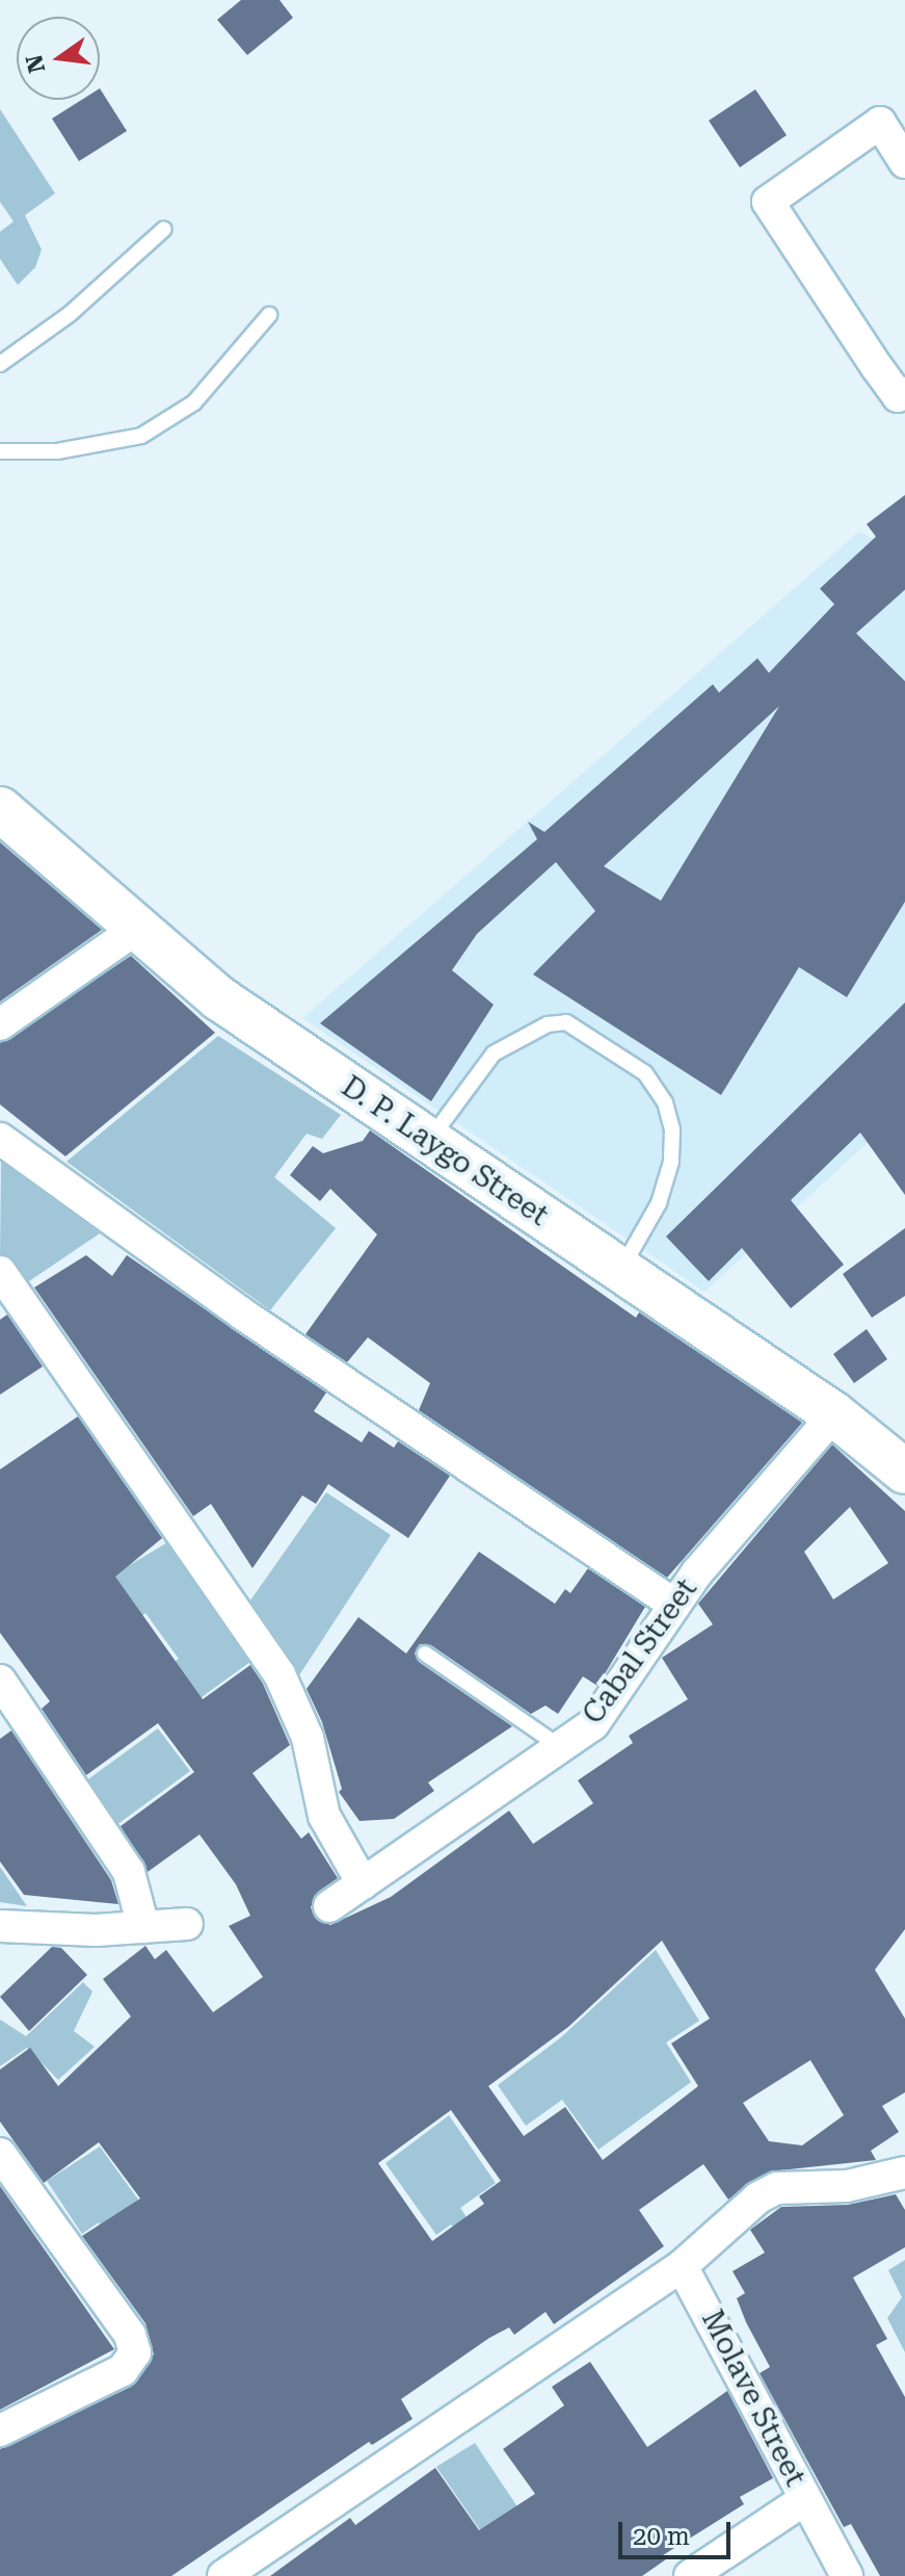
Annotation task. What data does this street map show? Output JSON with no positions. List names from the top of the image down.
{
  "streets": {
    "main road": ["D. P. Laygo Street"],
    "street": ["Cabal Street", "Molave Street"]
  },
  "crossings": [
    ["D. P. Laygo Street", "Cabal Street"]
  ],
  "scale_bar": "20 m",
  "north": "left"
}
